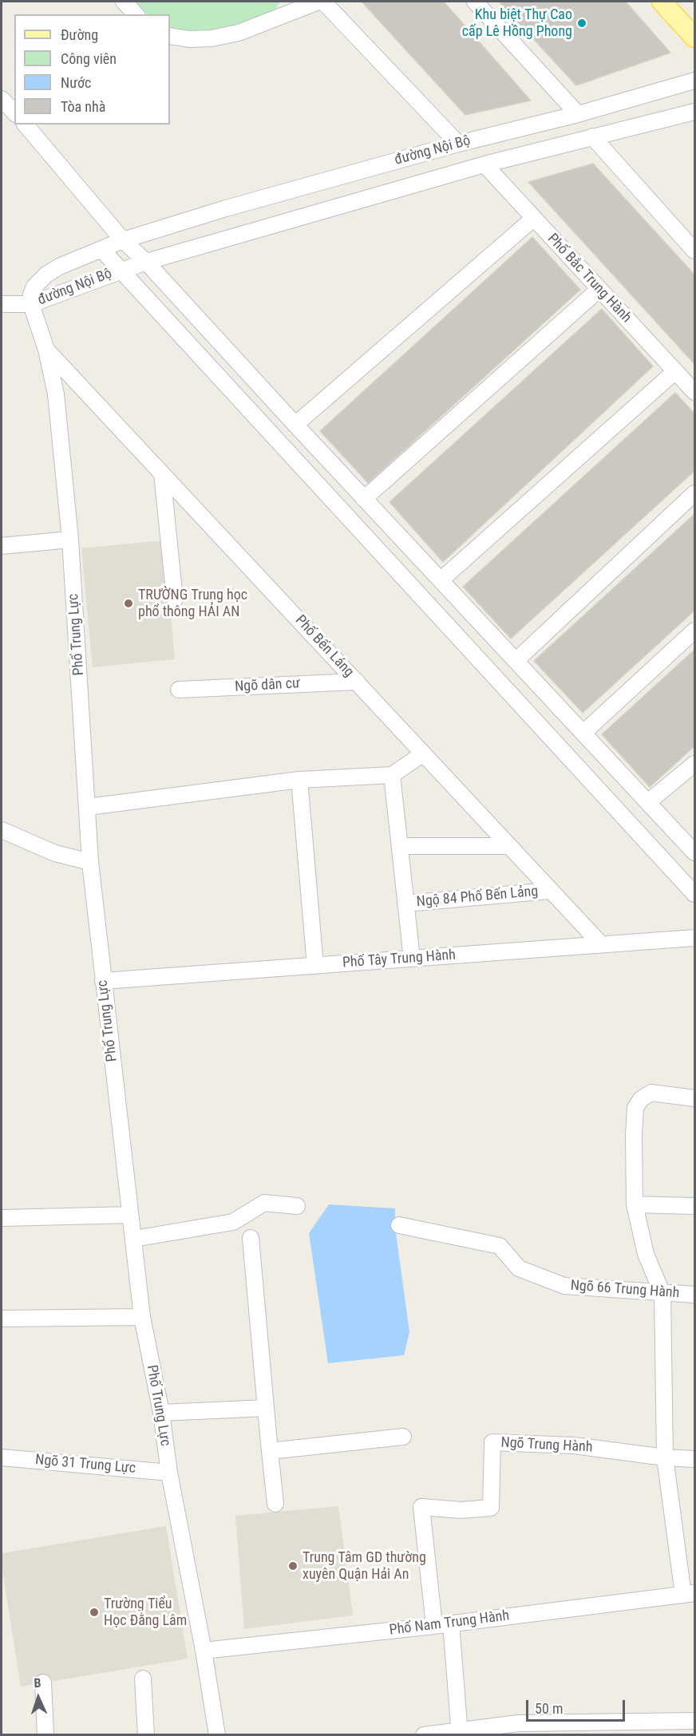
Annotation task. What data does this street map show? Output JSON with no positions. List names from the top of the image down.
{
  "streets": {
    "street": [
      "đường Nội Bộ",
      "Phố Bắc Trung Hành",
      "Phố Trung Lực",
      "Phố Bến Láng",
      "Ngõ dân cư",
      "Ngộ 84 Phố Bến Lảng",
      "Phố Tây Trung Hành",
      "Ngõ 66 Trung Hành",
      "Ngõ Trung Hành",
      "Ngõ 31 Trung Lực",
      "Phố Nam Trung Hành"
    ]
  },
  "crossings": [
    ["đường Nội Bộ", "Phố Bắc Trung Hành"],
    ["đường Nội Bộ", "Phố Trung Lực"],
    ["Phố Trung Lực", "Phố Bến Láng"],
    ["Phố Trung Lực", "Phố Tây Trung Hành"],
    ["Phố Trung Lực", "Ngõ 31 Trung Lực"],
    ["Phố Trung Lực", "Phố Nam Trung Hành"],
    ["Phố Bến Láng", "Ngõ dân cư"],
    ["Phố Bến Láng", "Ngộ 84 Phố Bến Lảng"],
    ["Phố Bến Láng", "Phố Tây Trung Hành"],
    ["Ngõ Trung Hành", "Phố Nam Trung Hành"]
  ],
  "places": [
    "Khu biệt Thự Cao cấp Lê Hồng Phong",
    "TRƯỜNG Trung học phổ thông HẢI AN",
    "Trung Tâm GD thường xuyên Quận Hải An",
    "Trường Tiểu Học Đằng Lâm"
  ],
  "legend": [
    "Đường",
    "Công viên",
    "Nước",
    "Tòa nhà"
  ],
  "scale_bar": "50 m",
  "north": "top"
}
